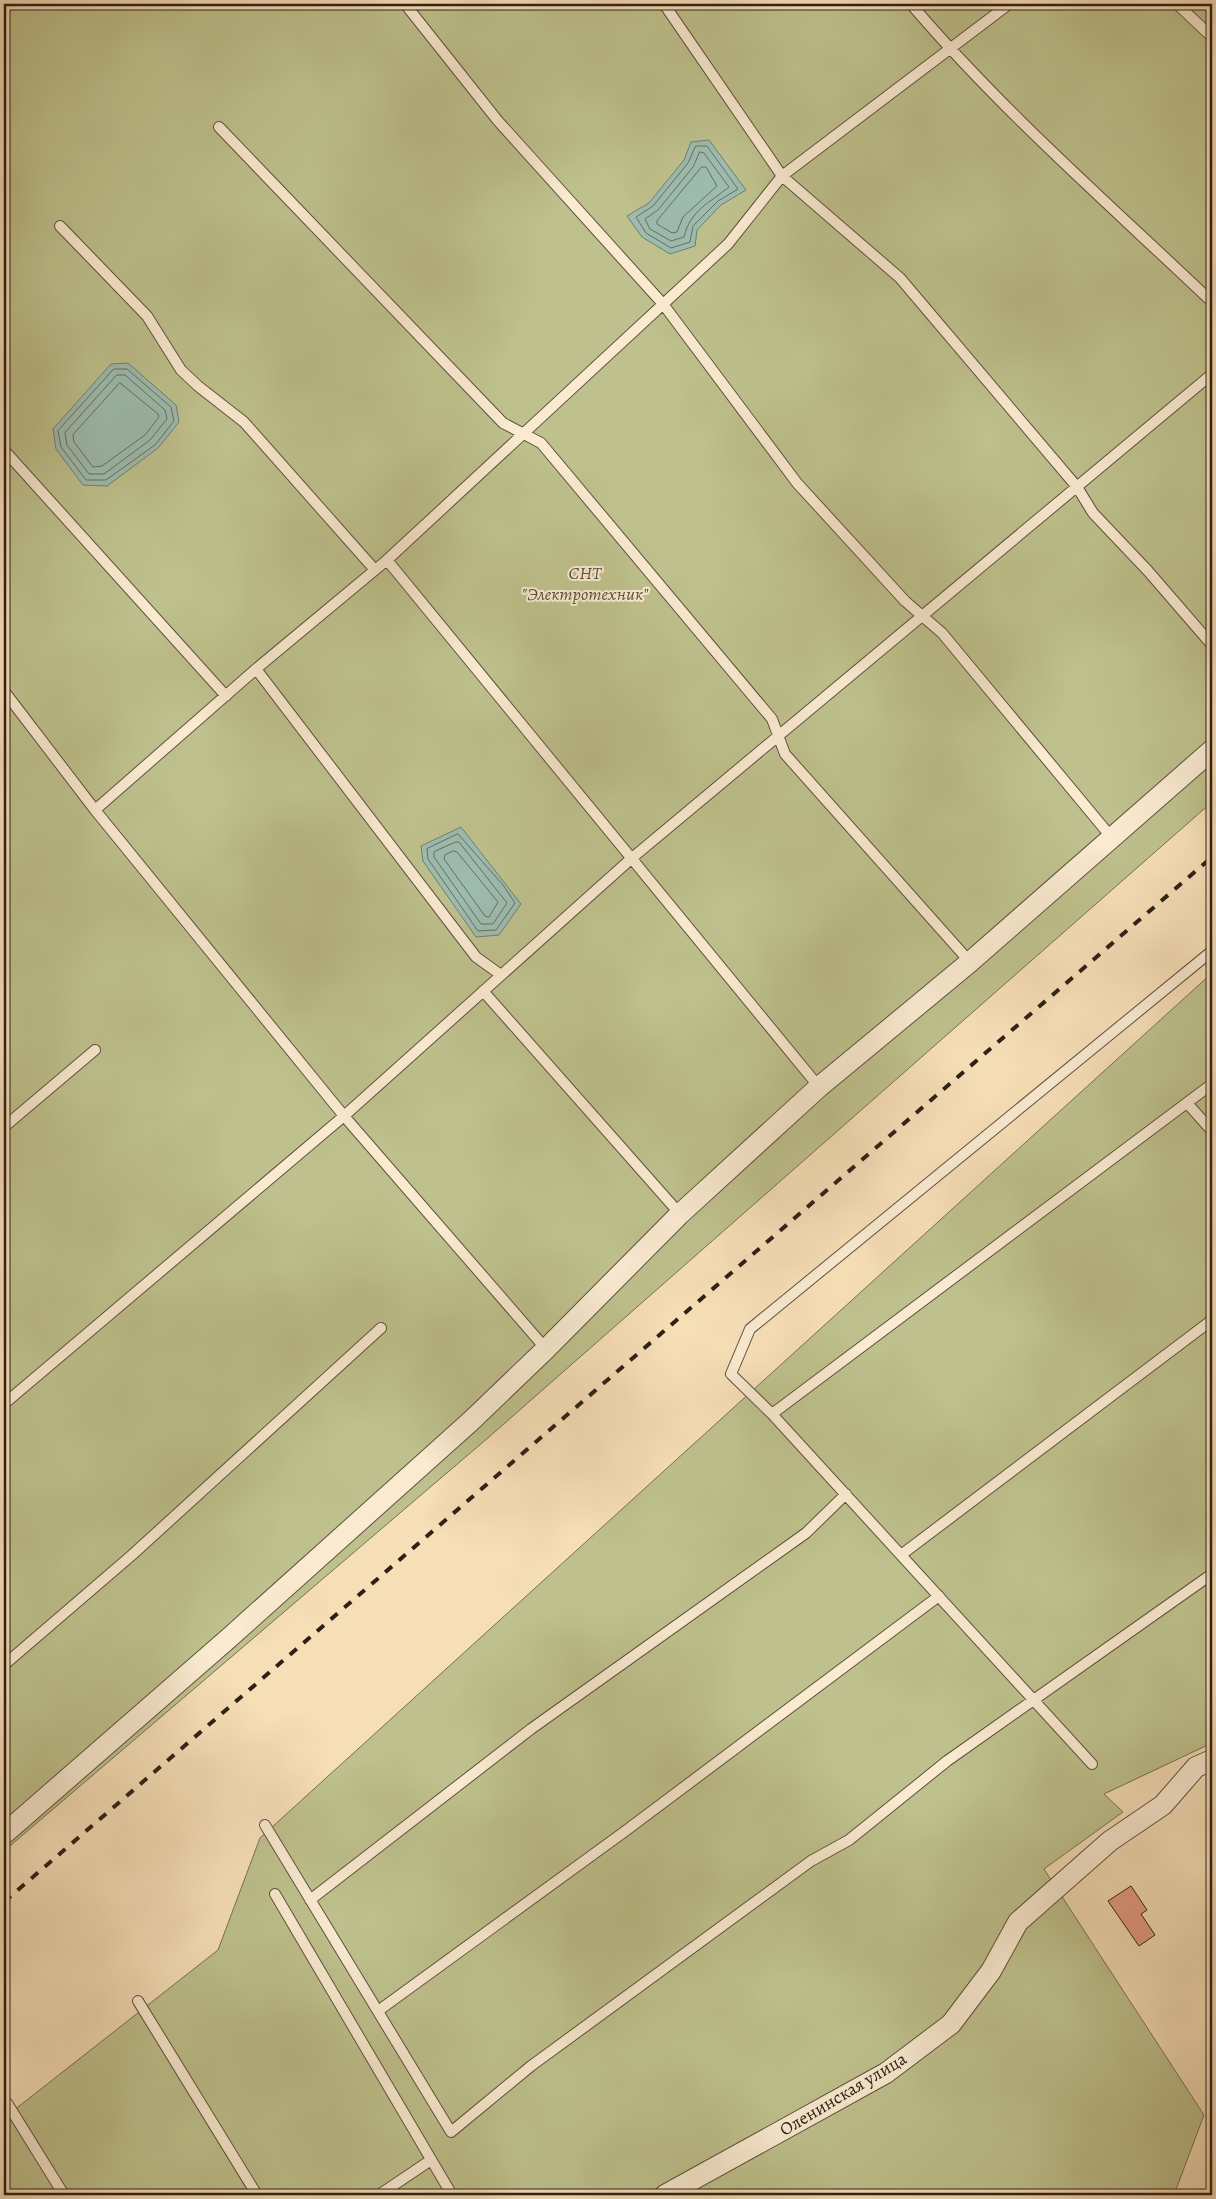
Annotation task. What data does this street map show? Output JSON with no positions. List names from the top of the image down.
{
  "streets": {
    "street": ["Оленинская улица"]
  },
  "parks": ["СНТ \"Электротехник\""]
}
